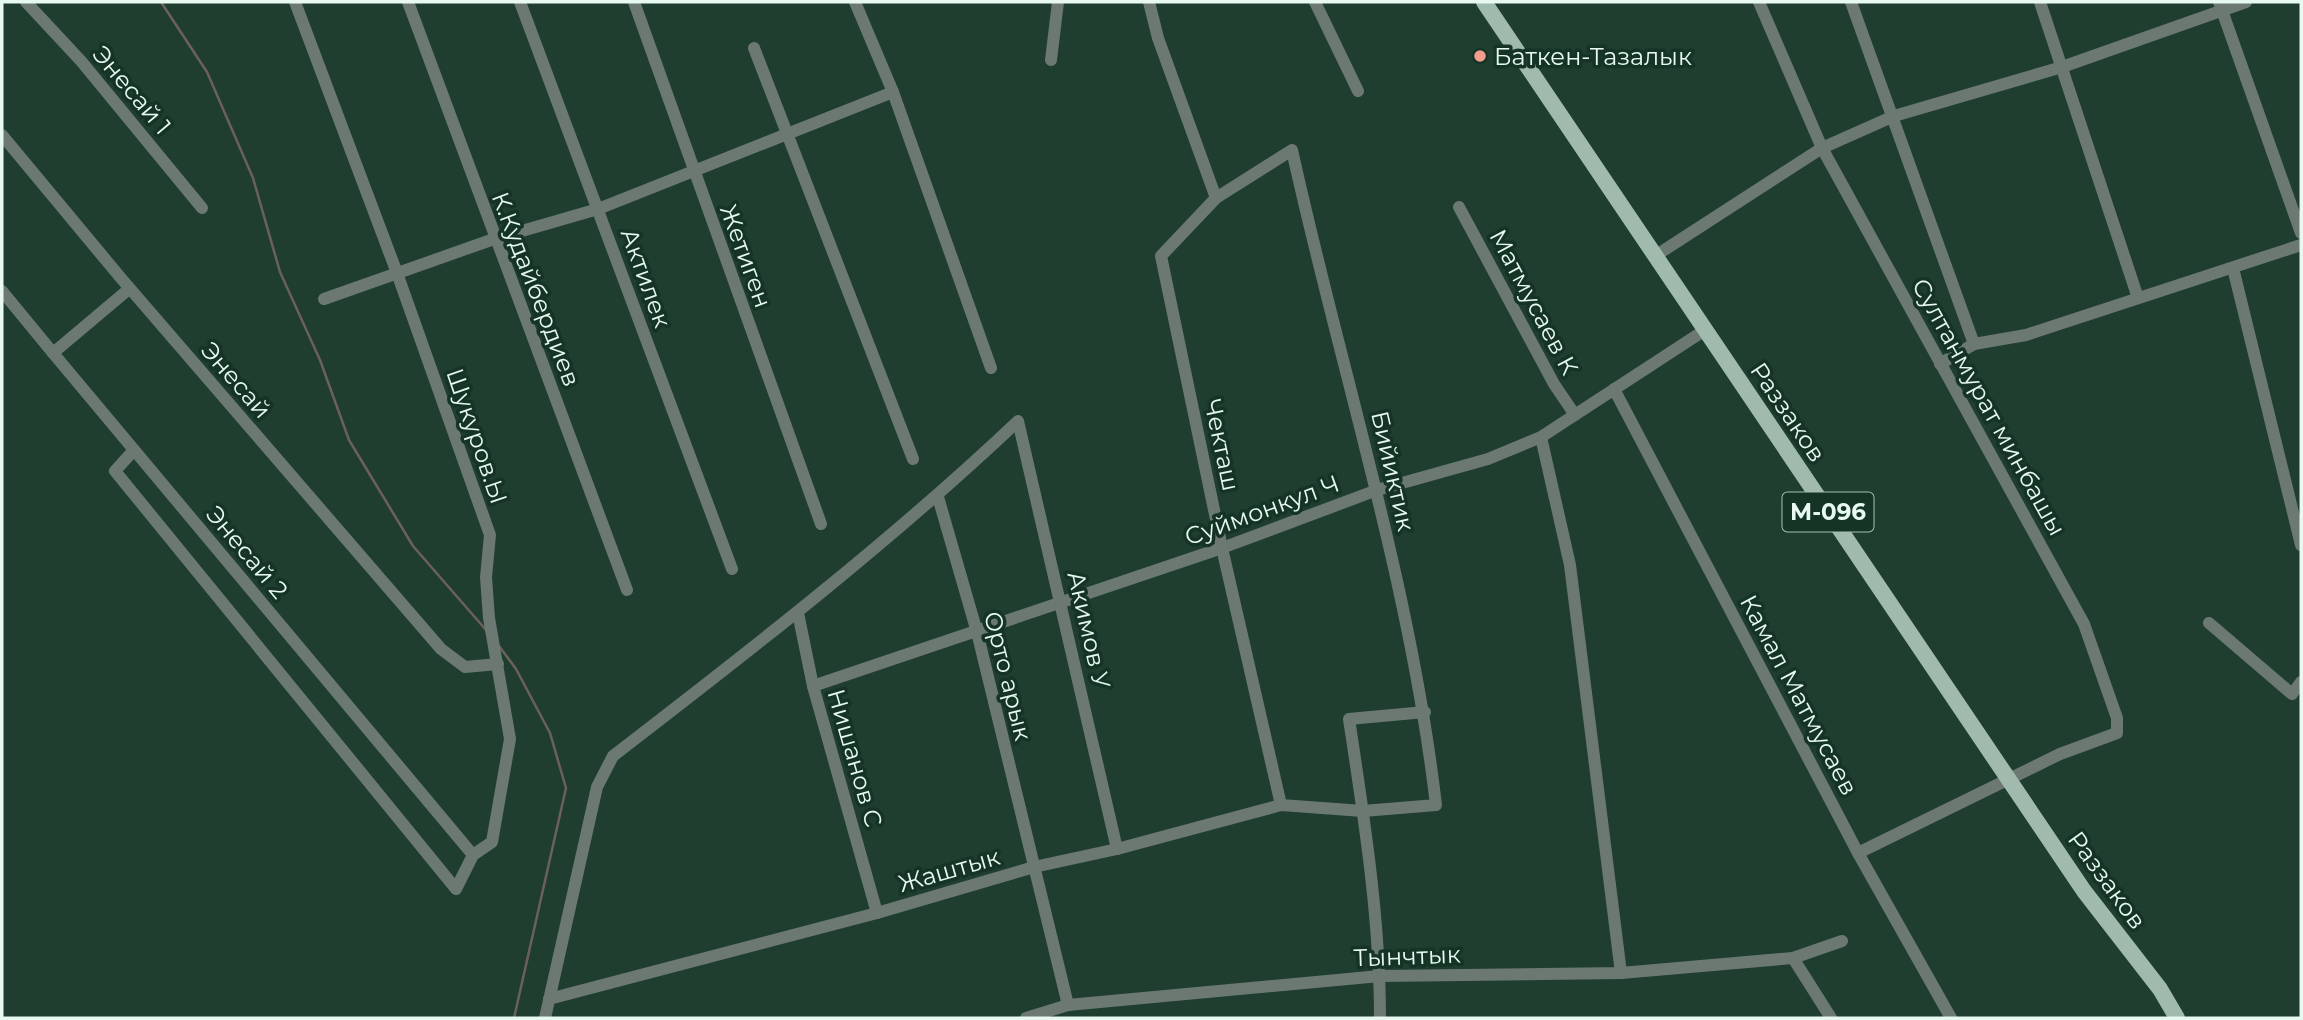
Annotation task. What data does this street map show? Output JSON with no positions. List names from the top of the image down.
{
  "streets": {
    "main road": ["Раззаков", "М-096"],
    "street": [
      "Энесай 1",
      "Жетиген",
      "Актилек",
      "К.Кудайбердиев",
      "Матмусаев К",
      "Энесай",
      "Султанмурат минбашы",
      "Шукуров.Ы",
      "Чекташ",
      "Бийиктик",
      "Суймонкул Ч",
      "Энесай 2",
      "Акимов У",
      "Орто арык",
      "Камал Матмусаев",
      "Нишанов С",
      "Жаштык",
      "Тынчтык"
    ]
  },
  "crossings": [
    ["Матмусаев К", "Суймонкул Ч"],
    ["Энесай", "Шукуров.Ы"],
    ["Султанмурат минбашы", "Раззаков"],
    ["Раззаков", "Суймонкул Ч"],
    ["Шукуров.Ы", "Энесай 2"],
    ["Чекташ", "Бийиктик"],
    ["Чекташ", "Суймонкул Ч"],
    ["Чекташ", "Жаштык"],
    ["Бийиктик", "Суймонкул Ч"],
    ["Бийиктик", "Жаштык"],
    ["Суймонкул Ч", "Акимов У"],
    ["Суймонкул Ч", "Орто арык"],
    ["Суймонкул Ч", "Камал Матмусаев"],
    ["Суймонкул Ч", "Нишанов С"],
    ["Акимов У", "Орто арык"],
    ["Акимов У", "Жаштык"],
    ["Орто арык", "Жаштык"],
    ["Орто арык", "Тынчтык"],
    ["Нишанов С", "Жаштык"]
  ],
  "places": ["Баткен-Тазалык"]
}
